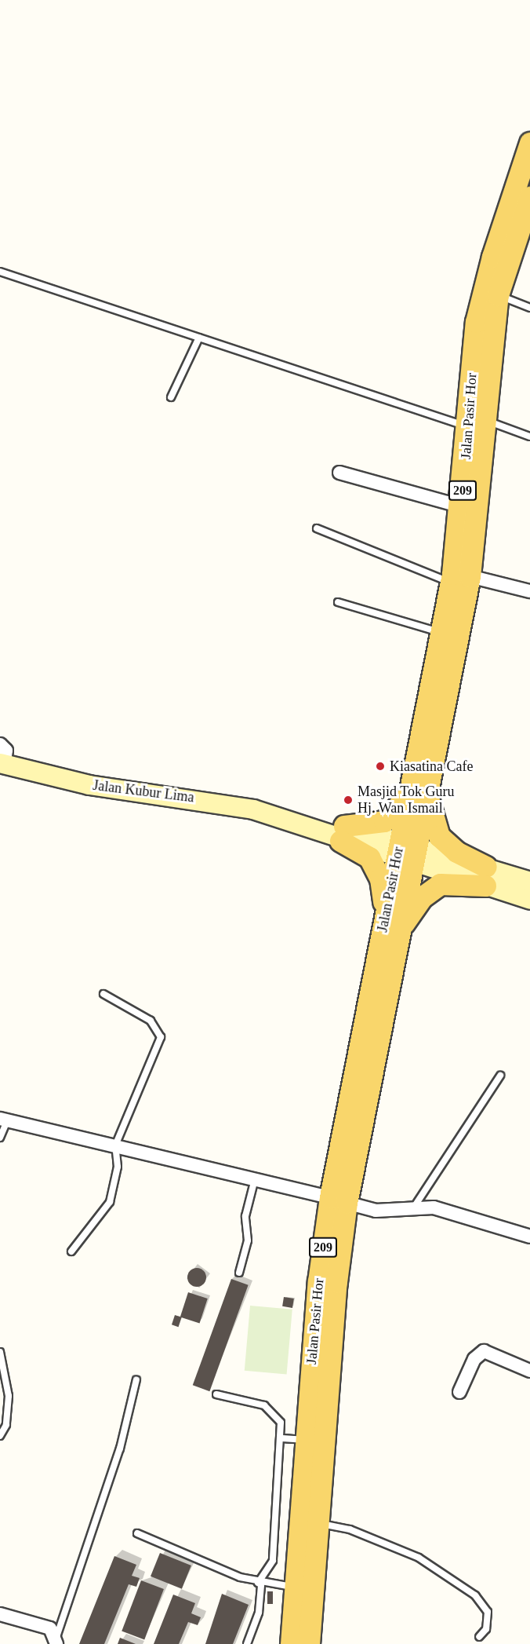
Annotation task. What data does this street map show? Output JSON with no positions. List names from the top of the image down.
{
  "streets": {
    "main road": ["Jalan Pasir Hor", "209", "Jalan Kubur Lima"]
  },
  "crossings": [
    ["Jalan Pasir Hor", "Jalan Kubur Lima"]
  ],
  "places": ["Kiasatina Cafe", "Masjid Tok Guru Hj. Wan Ismail"]
}
